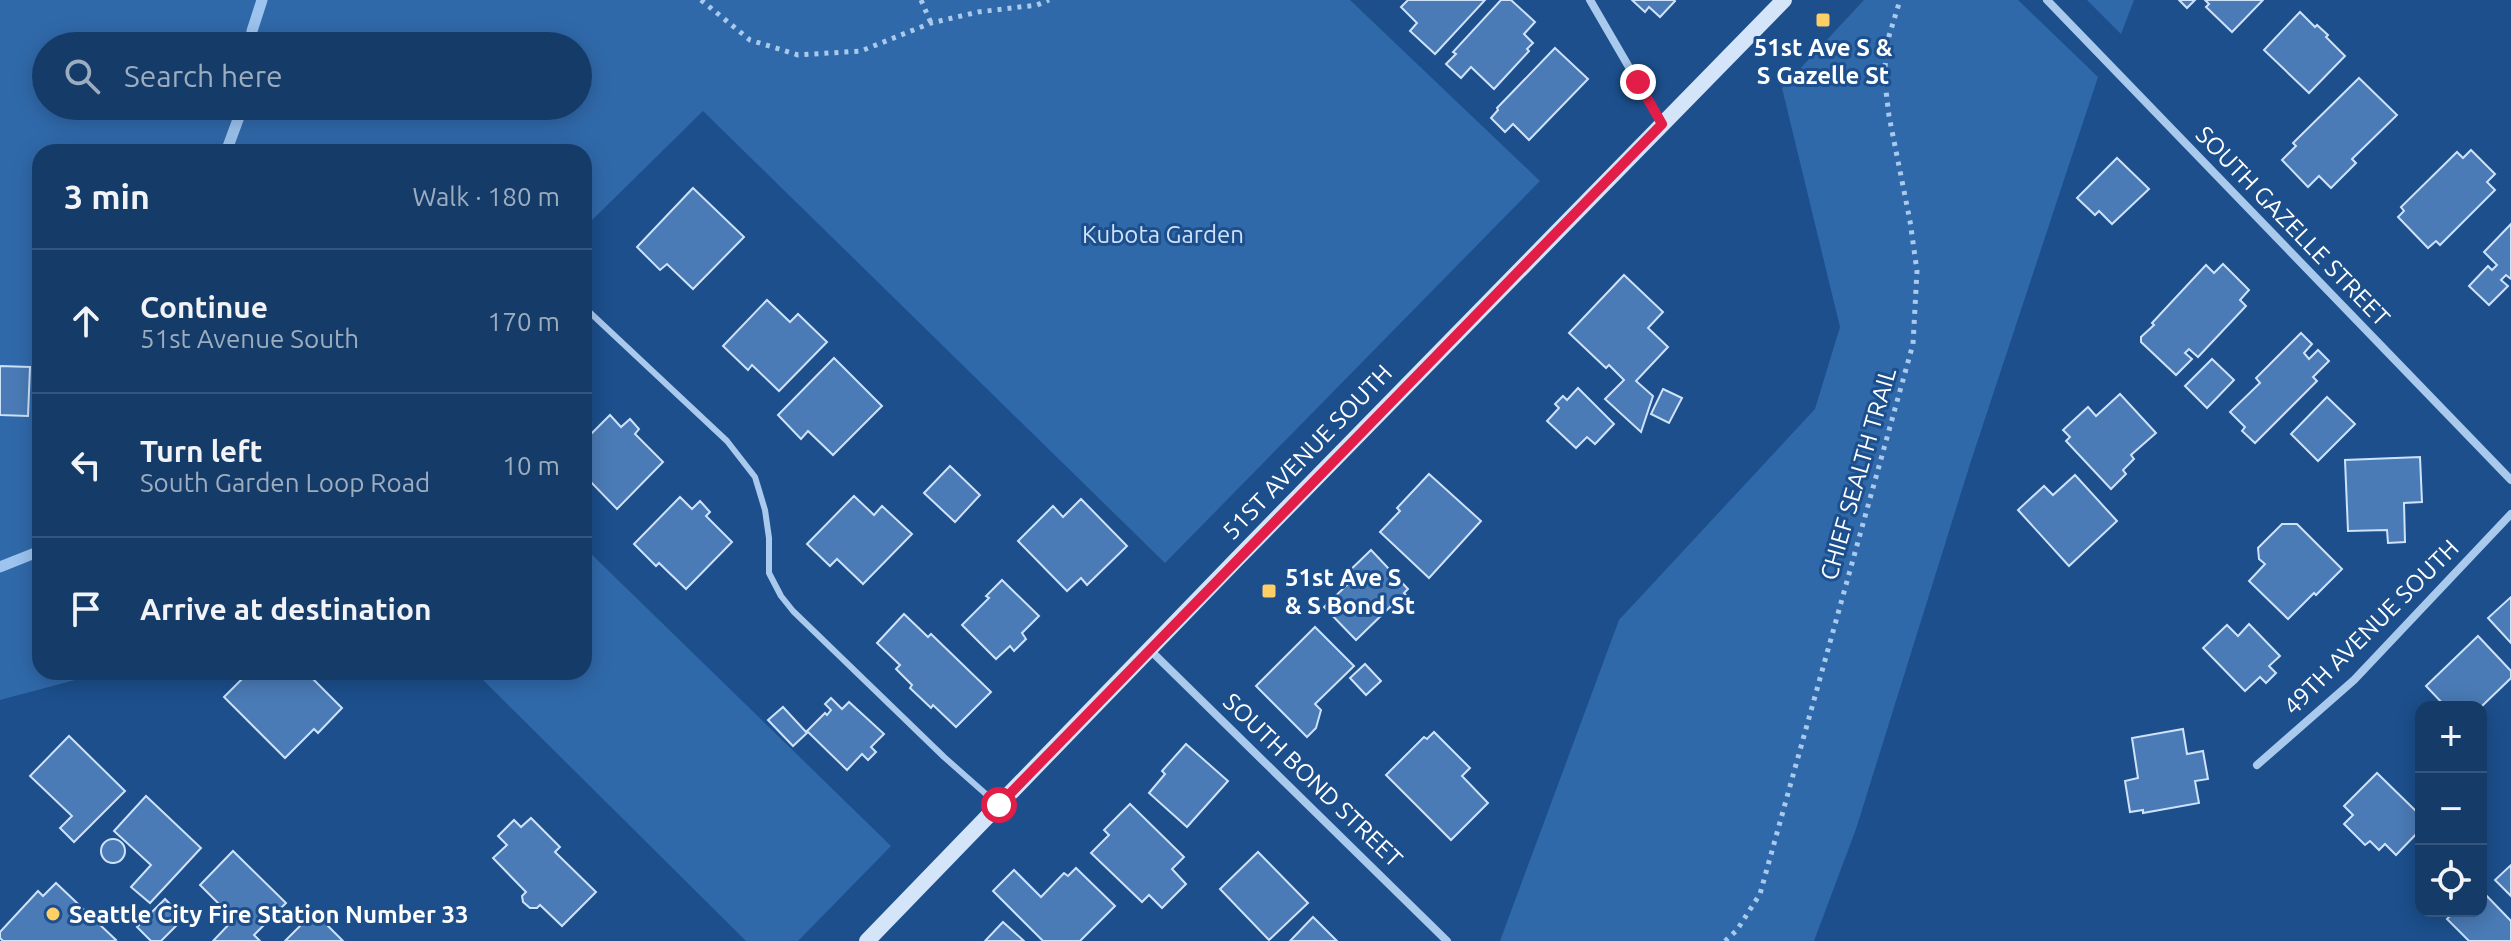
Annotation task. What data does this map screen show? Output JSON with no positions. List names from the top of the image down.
{
  "streets": {
    "street": [
      "SOUTH GAZELLE STREET",
      "51ST AVENUE SOUTH",
      "49TH AVENUE SOUTH",
      "SOUTH BOND STREET"
    ],
    "path": ["CHIEF SEALTH TRAIL"]
  },
  "crossings": [
    ["51ST AVENUE SOUTH", "SOUTH BOND STREET"]
  ],
  "parks": ["Kubota Garden"],
  "places": {
    "transit": ["51st Ave S & S Gazelle St", "51st Ave S & S Bond St"],
    "other": ["Seattle City Fire Station Number 33"]
  },
  "page": {
    "search": "Search here",
    "heading": ["3 min", "Walk · 180 m"],
    "list": [
      ["Continue", "51st Avenue South", "170 m"],
      ["Turn left", "South Garden Loop Road", "10 m"],
      "Arrive at destination"
    ],
    "map_buttons": ["+", "−"]
  }
}
